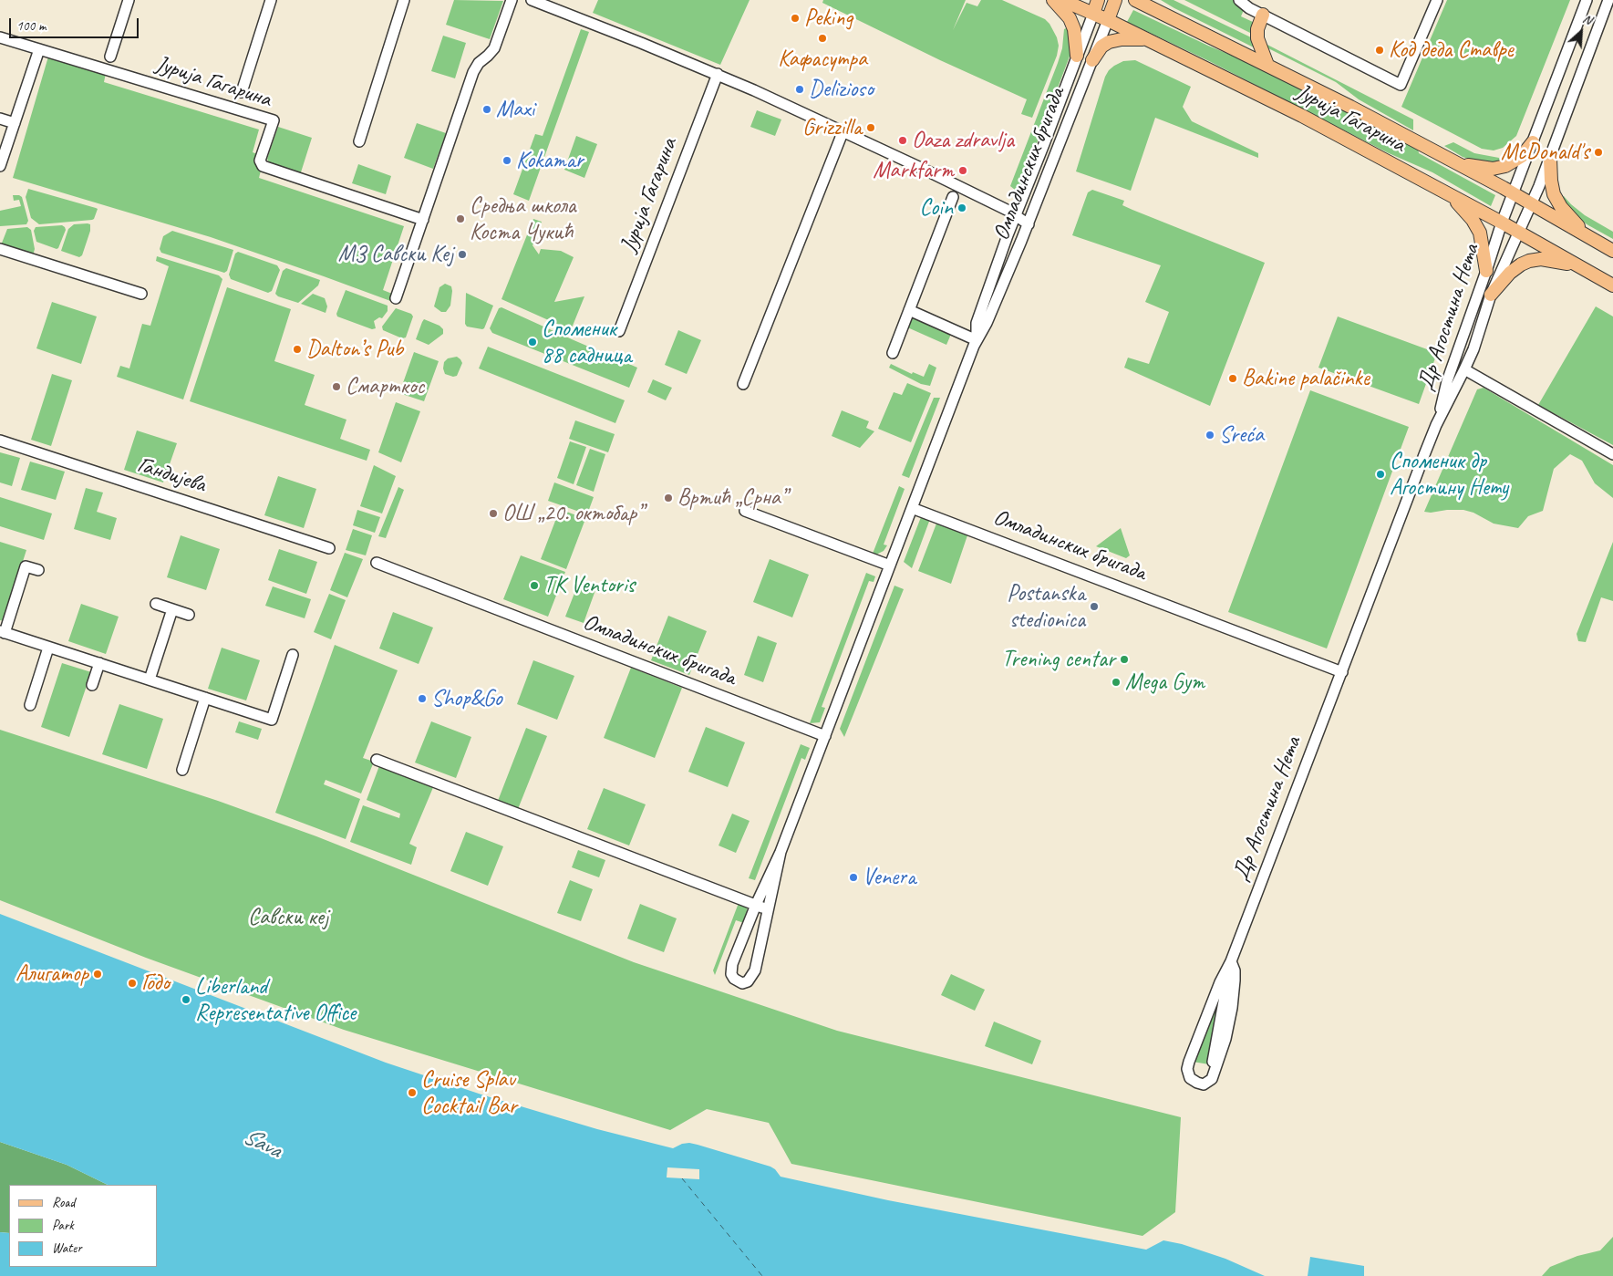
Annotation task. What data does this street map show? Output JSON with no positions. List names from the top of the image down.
{
  "streets": {
    "main road": ["Јурија Гагарина", "Омладинских бригада"],
    "street": ["Др Агостина Нета", "Гандијева"]
  },
  "crossings": [
    ["Јурија Гагарина", "Омладинских бригада"],
    ["Јурија Гагарина", "Др Агостина Нета"],
    ["Омладинских бригада", "Др Агостина Нета"]
  ],
  "water": ["Sava"],
  "parks": ["Савски кеј"],
  "places": [
    "Peking",
    "Кафасутра",
    "Код деда Ставре",
    "Delizioso",
    "Maxi",
    "Grizzilla",
    "Oaza zdravlja",
    "McDonald's",
    "Kokamar",
    "Markfarm",
    "Coin",
    "Средња школа Коста Чукић",
    "МЗ Савски Кеј",
    "Споменик 88 садница",
    "Dalton’s Pub",
    "Bakine palačinke",
    "Смарткос",
    "Sreća",
    "Споменик др Агостину Нету",
    "Вртић „Срна”",
    "ОШ „20. октобар”",
    "TK Ventoris",
    "Postanska stedionica",
    "Trening centar",
    "Mega Gym",
    "Shop&Go",
    "Venera",
    "Алигатор",
    "Годо",
    "Liberland Representative Office",
    "Cruise Splav Cocktail Bar"
  ],
  "legend": ["Road", "Park", "Water"],
  "scale_bar": "100 m",
  "north": "top right"
}
